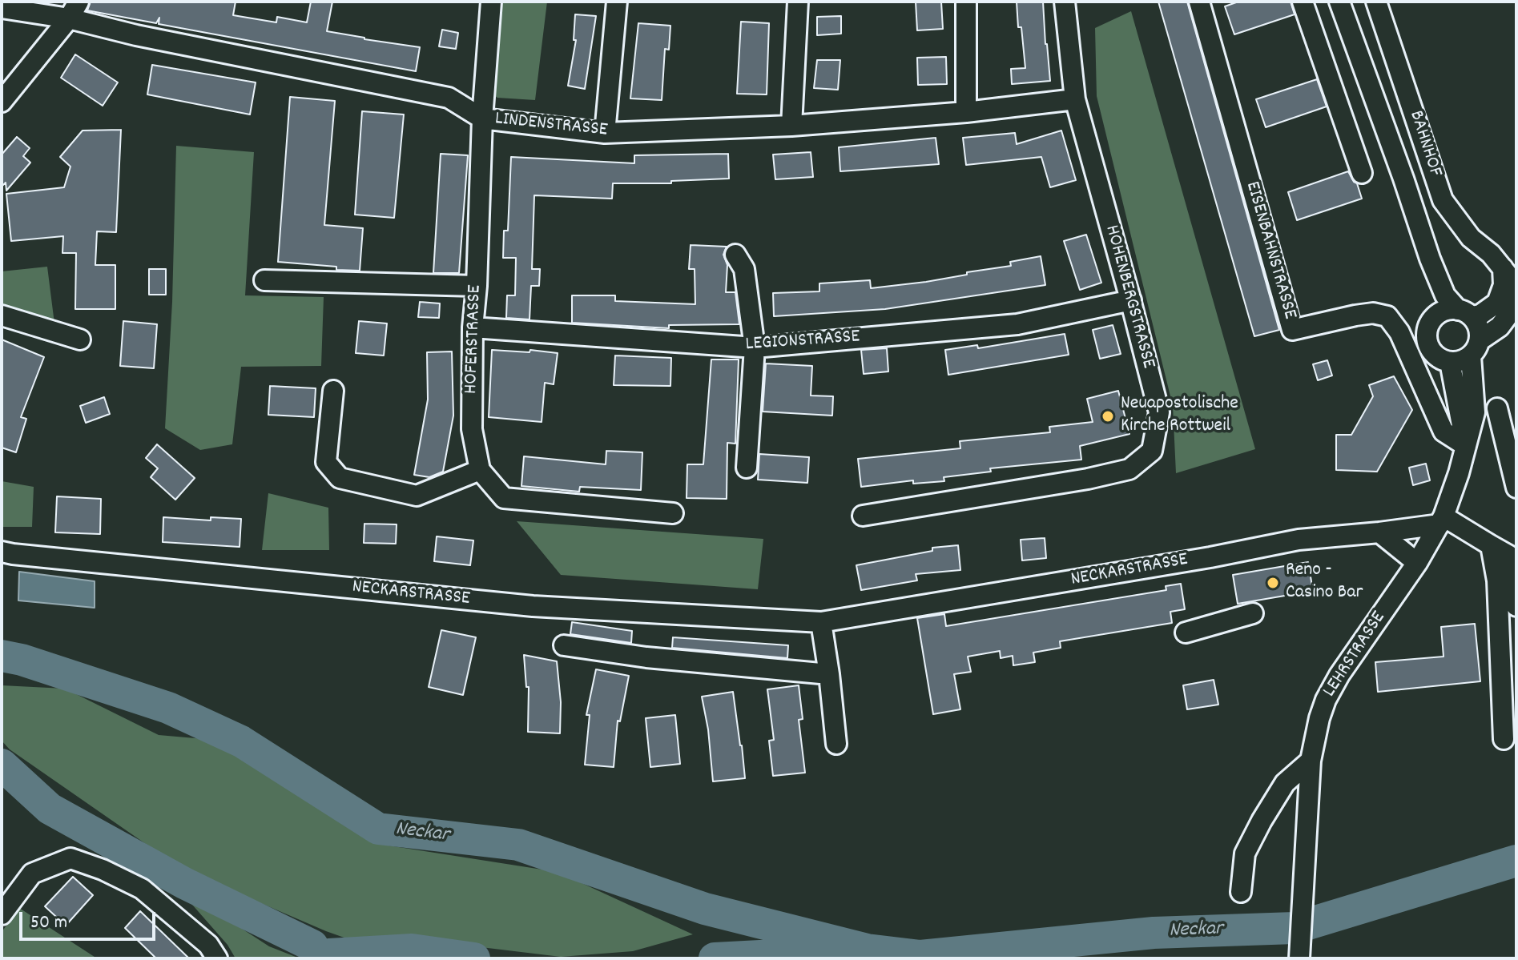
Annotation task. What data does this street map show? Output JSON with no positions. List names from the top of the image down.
{
  "streets": {
    "street": [
      "LINDENSTRASSE",
      "BAHNHOF",
      "EISENBAHNSTRASSE",
      "HOHENBERGSTRASSE",
      "HOFERSTRASSE",
      "LEGIONSTRASSE",
      "NECKARSTRASSE",
      "LEHRSTRASSE"
    ]
  },
  "crossings": [
    ["LINDENSTRASSE", "HOHENBERGSTRASSE"],
    ["LINDENSTRASSE", "HOFERSTRASSE"],
    ["BAHNHOF", "LEHRSTRASSE"],
    ["EISENBAHNSTRASSE", "LEHRSTRASSE"],
    ["HOHENBERGSTRASSE", "LEGIONSTRASSE"],
    ["HOFERSTRASSE", "LEGIONSTRASSE"],
    ["NECKARSTRASSE", "LEHRSTRASSE"]
  ],
  "water": ["Neckar"],
  "places": ["Neuapostolische Kirche Rottweil", "Reno - Casino Bar"],
  "scale_bar": "50 m"
}
